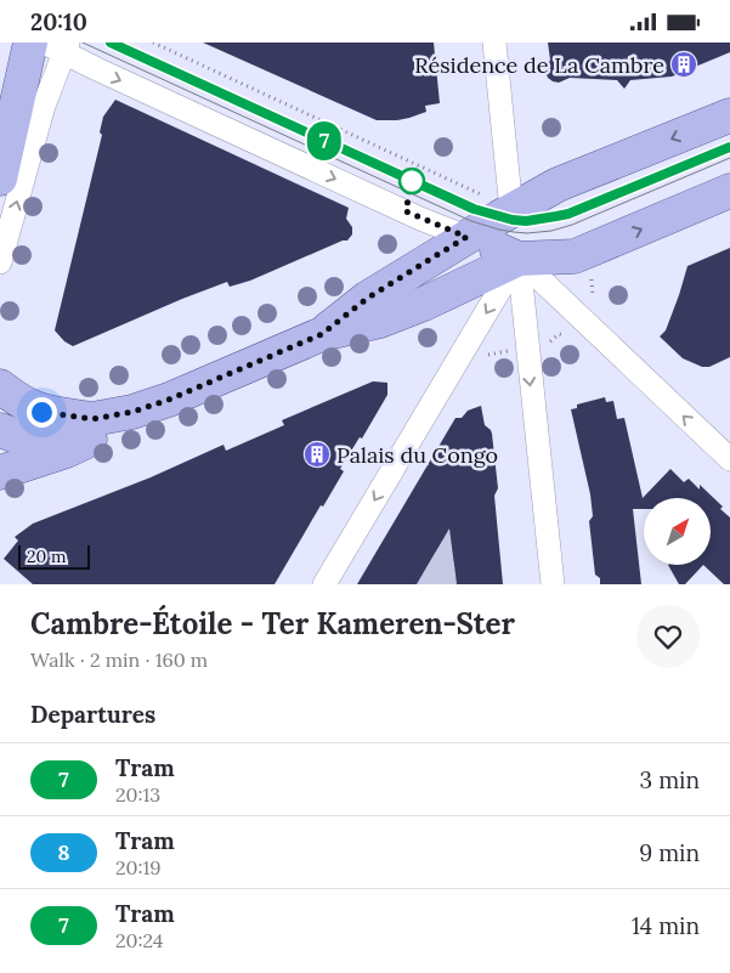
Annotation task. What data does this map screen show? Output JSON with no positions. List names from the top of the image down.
{
  "places": {
    "building": ["Résidence de La Cambre", "Palais du Congo"]
  },
  "lines": ["tram line 7"],
  "scale_bar": "20 m",
  "north": "top right",
  "page": {
    "status": "20:10",
    "on_map": "7",
    "scale": "20 m",
    "heading": [
      ["Cambre-Étoile - Ter Kameren-Ster", "Walk · 2 min · 160 m"],
      "Departures"
    ],
    "list": [
      {
        "mark": "7",
        "name": "Tram",
        "note": "20:13",
        "value": "3 min"
      },
      {
        "mark": "8",
        "name": "Tram",
        "note": "20:19",
        "value": "9 min"
      },
      {
        "mark": "7",
        "name": "Tram",
        "note": "20:24",
        "value": "14 min"
      }
    ]
  }
}
